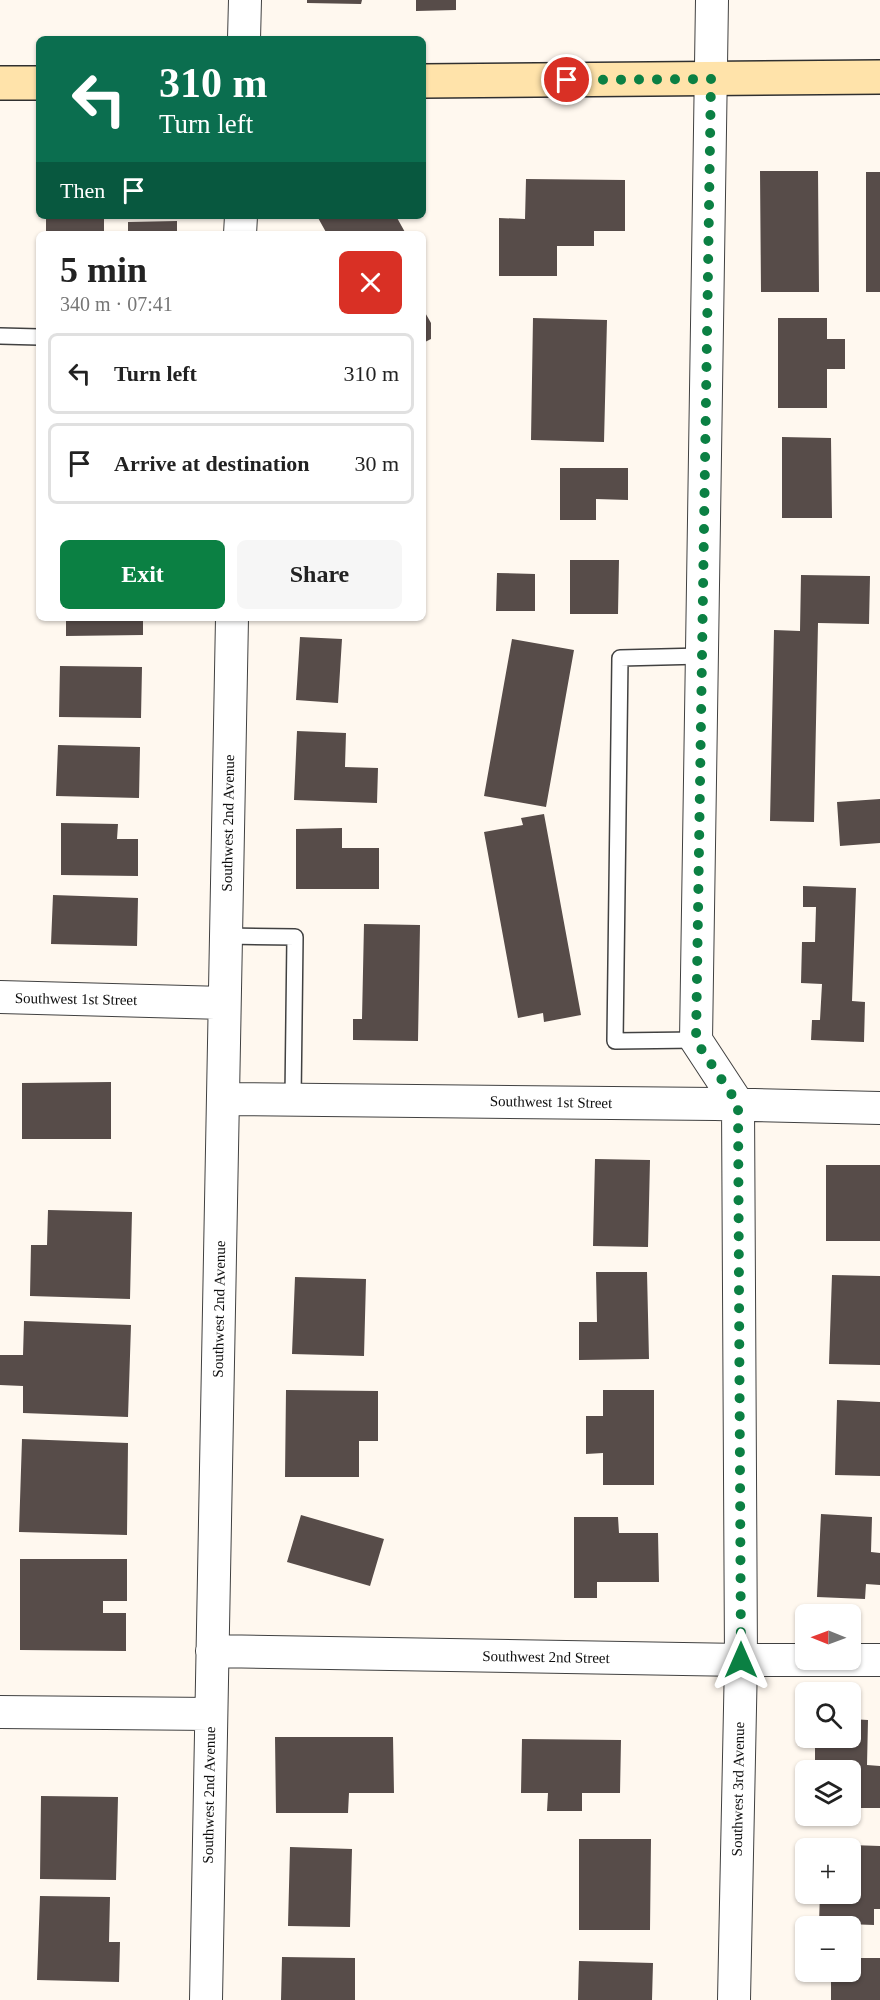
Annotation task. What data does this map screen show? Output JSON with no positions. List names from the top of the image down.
{
  "streets": {
    "street": [
      "Southwest 2nd Avenue",
      "Southwest 1st Street",
      "Southwest 2nd Street",
      "Southwest 3rd Avenue"
    ]
  },
  "crossings": [
    ["Southwest 2nd Avenue", "Southwest 1st Street"],
    ["Southwest 2nd Avenue", "Southwest 2nd Street"],
    ["Southwest 1st Street", "Southwest 3rd Avenue"],
    ["Southwest 2nd Street", "Southwest 3rd Avenue"]
  ],
  "north": "left",
  "page": {
    "turn": ["310 m", "Turn left"],
    "then": "Then",
    "heading": ["5 min", "340 m · 07:41"],
    "list": [
      {
        "name": "Turn left",
        "value": "310 m"
      },
      {
        "name": "Arrive at destination",
        "value": "30 m"
      }
    ],
    "buttons": ["Exit", "Share"],
    "map_buttons": ["+", "−"]
  }
}
